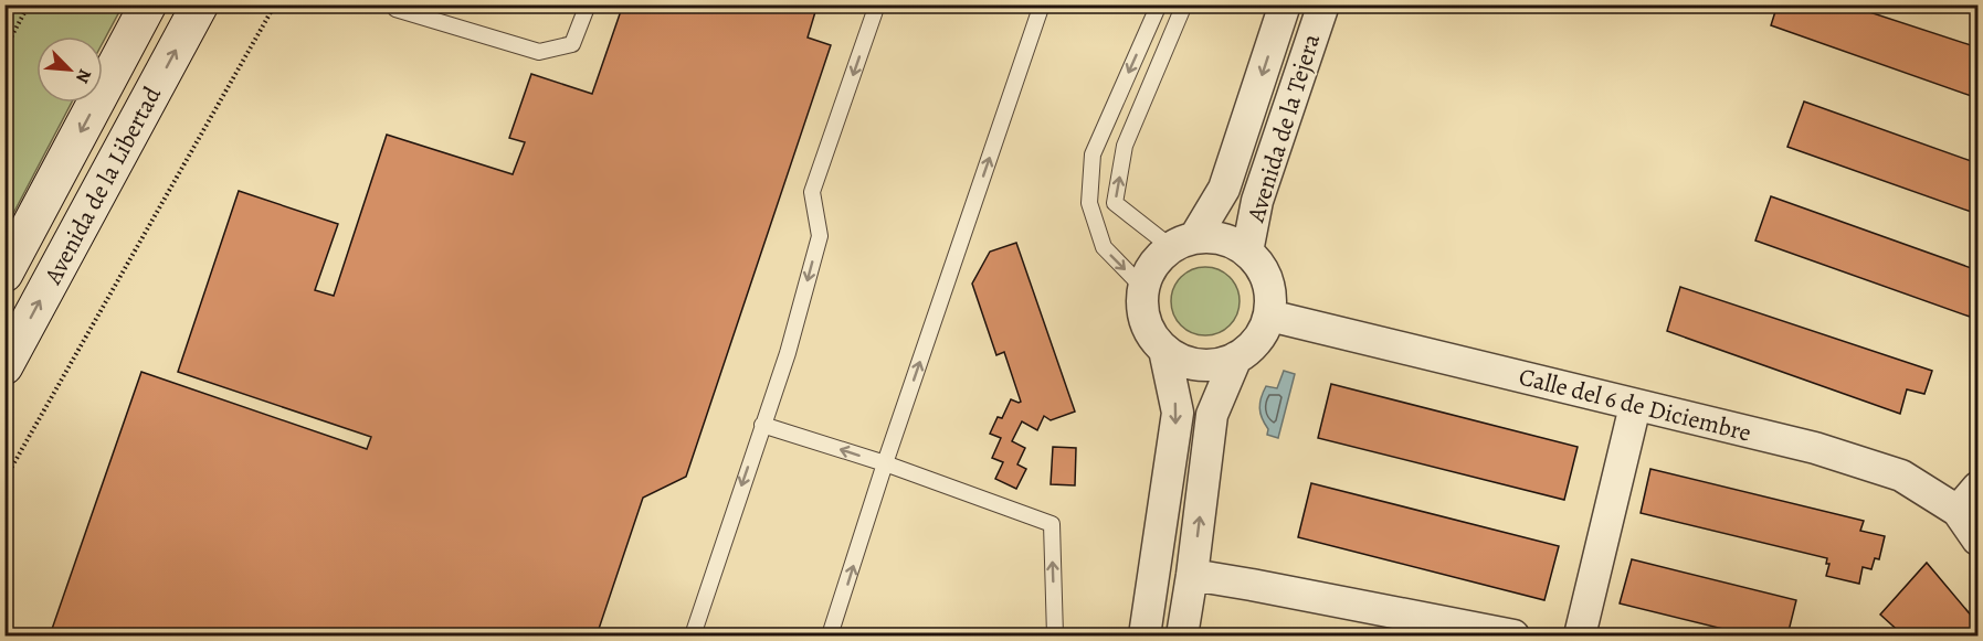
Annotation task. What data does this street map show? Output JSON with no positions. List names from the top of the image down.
{
  "streets": {
    "main road": ["Avenida de la Libertad"],
    "street": ["Avenida de la Tejera", "Calle del 6 de Diciembre"]
  },
  "crossings": [
    ["Avenida de la Tejera", "Calle del 6 de Diciembre"]
  ],
  "north": "bottom right"
}
